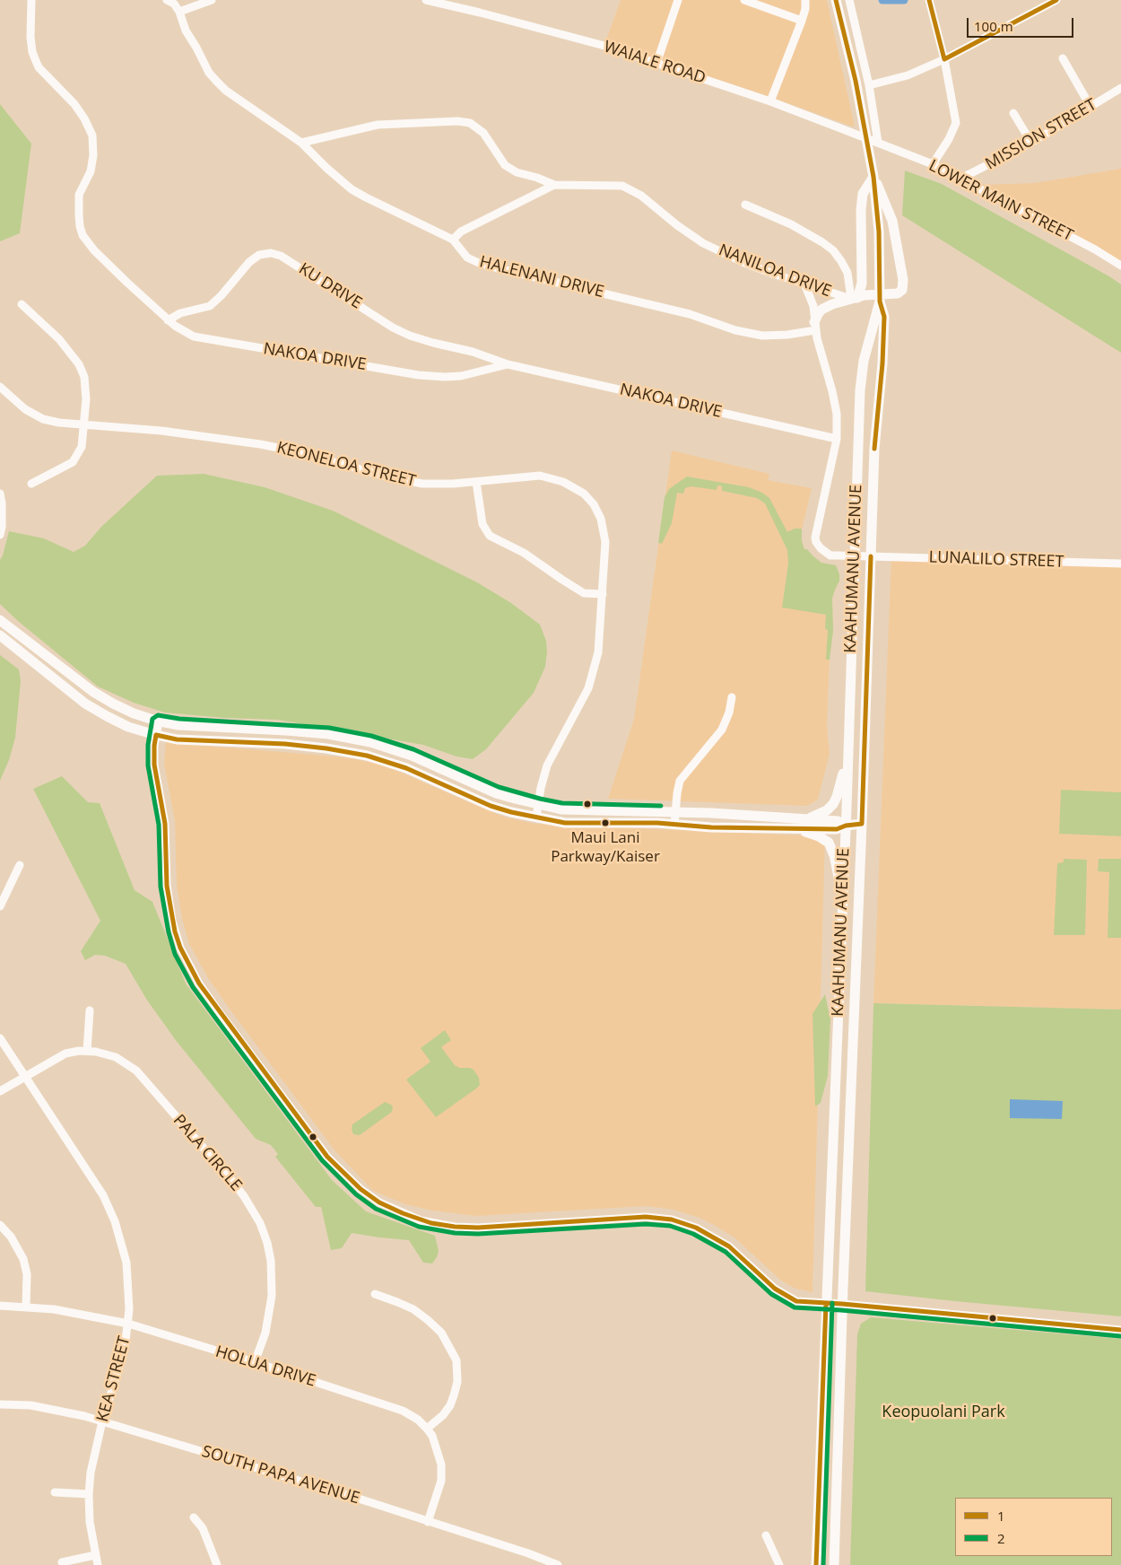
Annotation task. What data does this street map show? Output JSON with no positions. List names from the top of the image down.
{
  "streets": {
    "main road": ["KAAHUMANU AVENUE"],
    "street": [
      "WAIALE ROAD",
      "MISSION STREET",
      "LOWER MAIN STREET",
      "NANILOA DRIVE",
      "HALENANI DRIVE",
      "KU DRIVE",
      "NAKOA DRIVE",
      "KEONELOA STREET",
      "LUNALILO STREET",
      "PALA CIRCLE",
      "HOLUA DRIVE",
      "KEA STREET",
      "SOUTH PAPA AVENUE"
    ]
  },
  "crossings": [
    ["WAIALE ROAD", "LOWER MAIN STREET"],
    ["MISSION STREET", "LOWER MAIN STREET"],
    ["NANILOA DRIVE", "HALENANI DRIVE"],
    ["KU DRIVE", "NAKOA DRIVE"],
    ["NAKOA DRIVE", "LUNALILO STREET"],
    ["LUNALILO STREET", "KAAHUMANU AVENUE"],
    ["PALA CIRCLE", "HOLUA DRIVE"],
    ["PALA CIRCLE", "KEA STREET"],
    ["HOLUA DRIVE", "KEA STREET"],
    ["HOLUA DRIVE", "SOUTH PAPA AVENUE"],
    ["KEA STREET", "SOUTH PAPA AVENUE"]
  ],
  "parks": ["Keopuolani Park"],
  "places": ["Maui Lani Parkway/Kaiser"],
  "lines": ["transit line 1", "transit line 2"],
  "legend": ["1", "2"],
  "scale_bar": "100 m"
}
